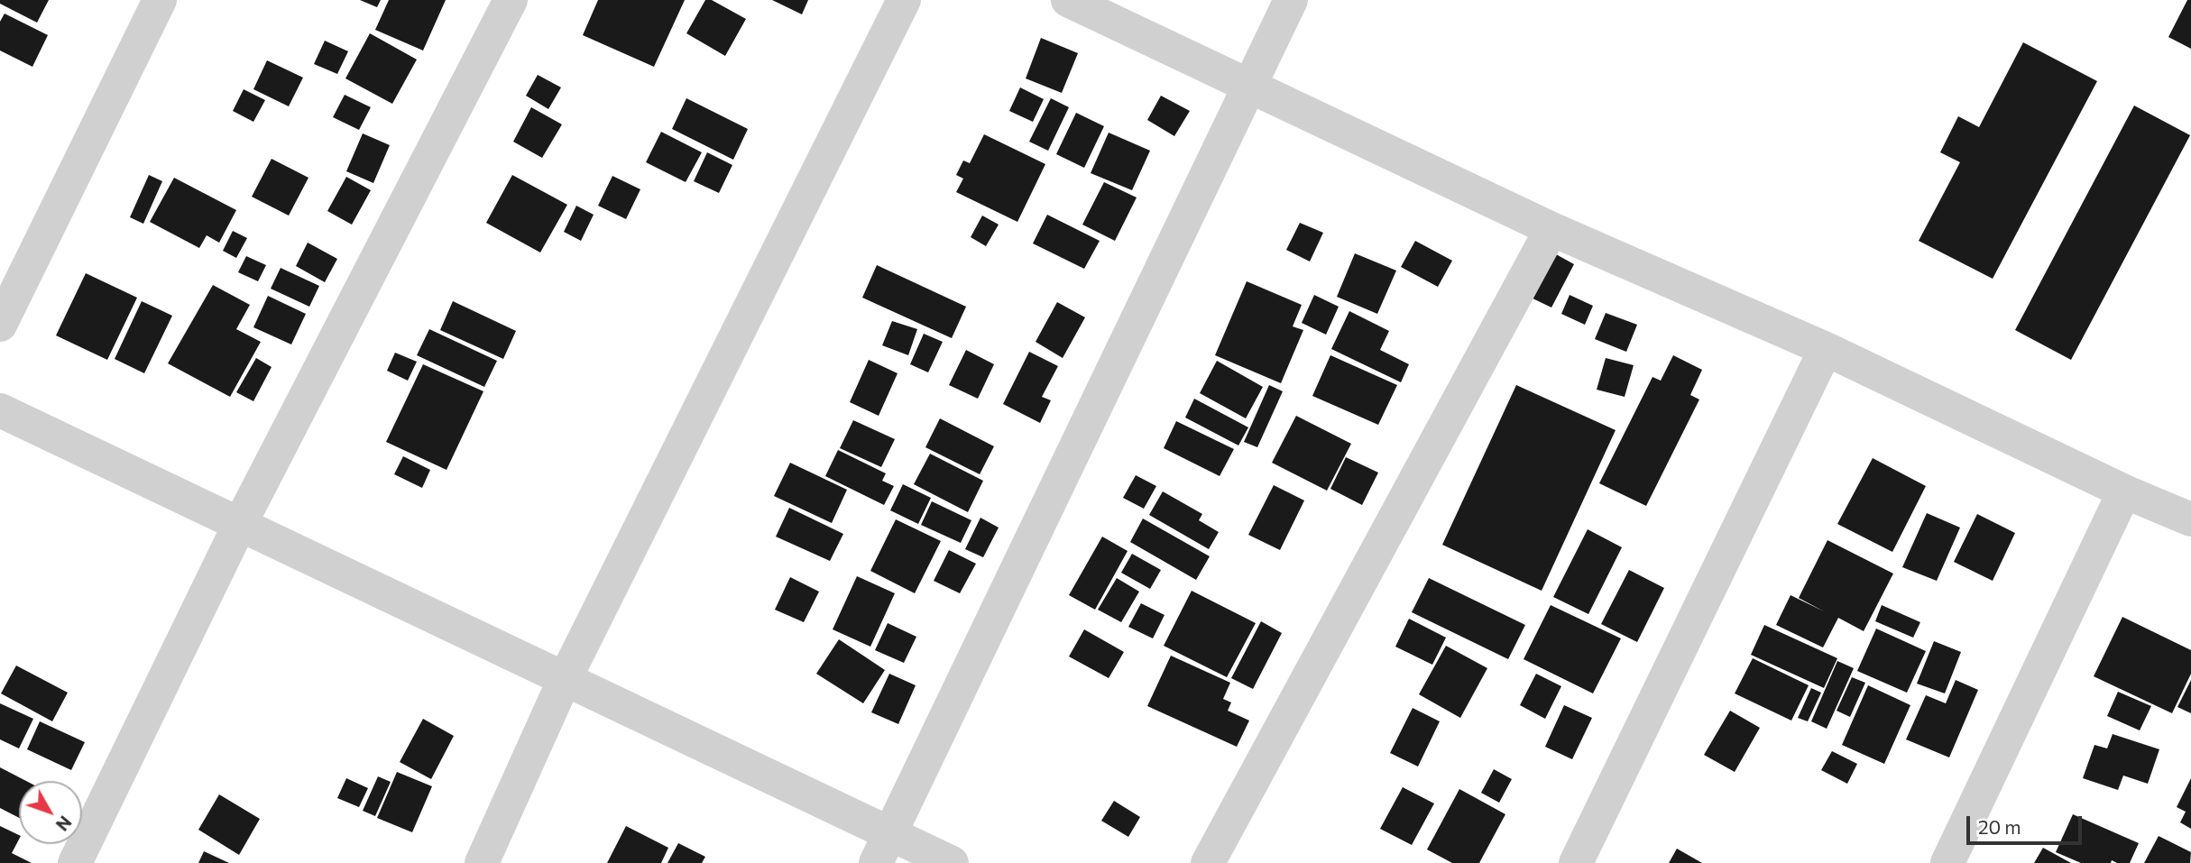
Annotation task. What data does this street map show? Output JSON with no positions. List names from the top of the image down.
{
  "scale_bar": "20 m",
  "north": "bottom right"
}
